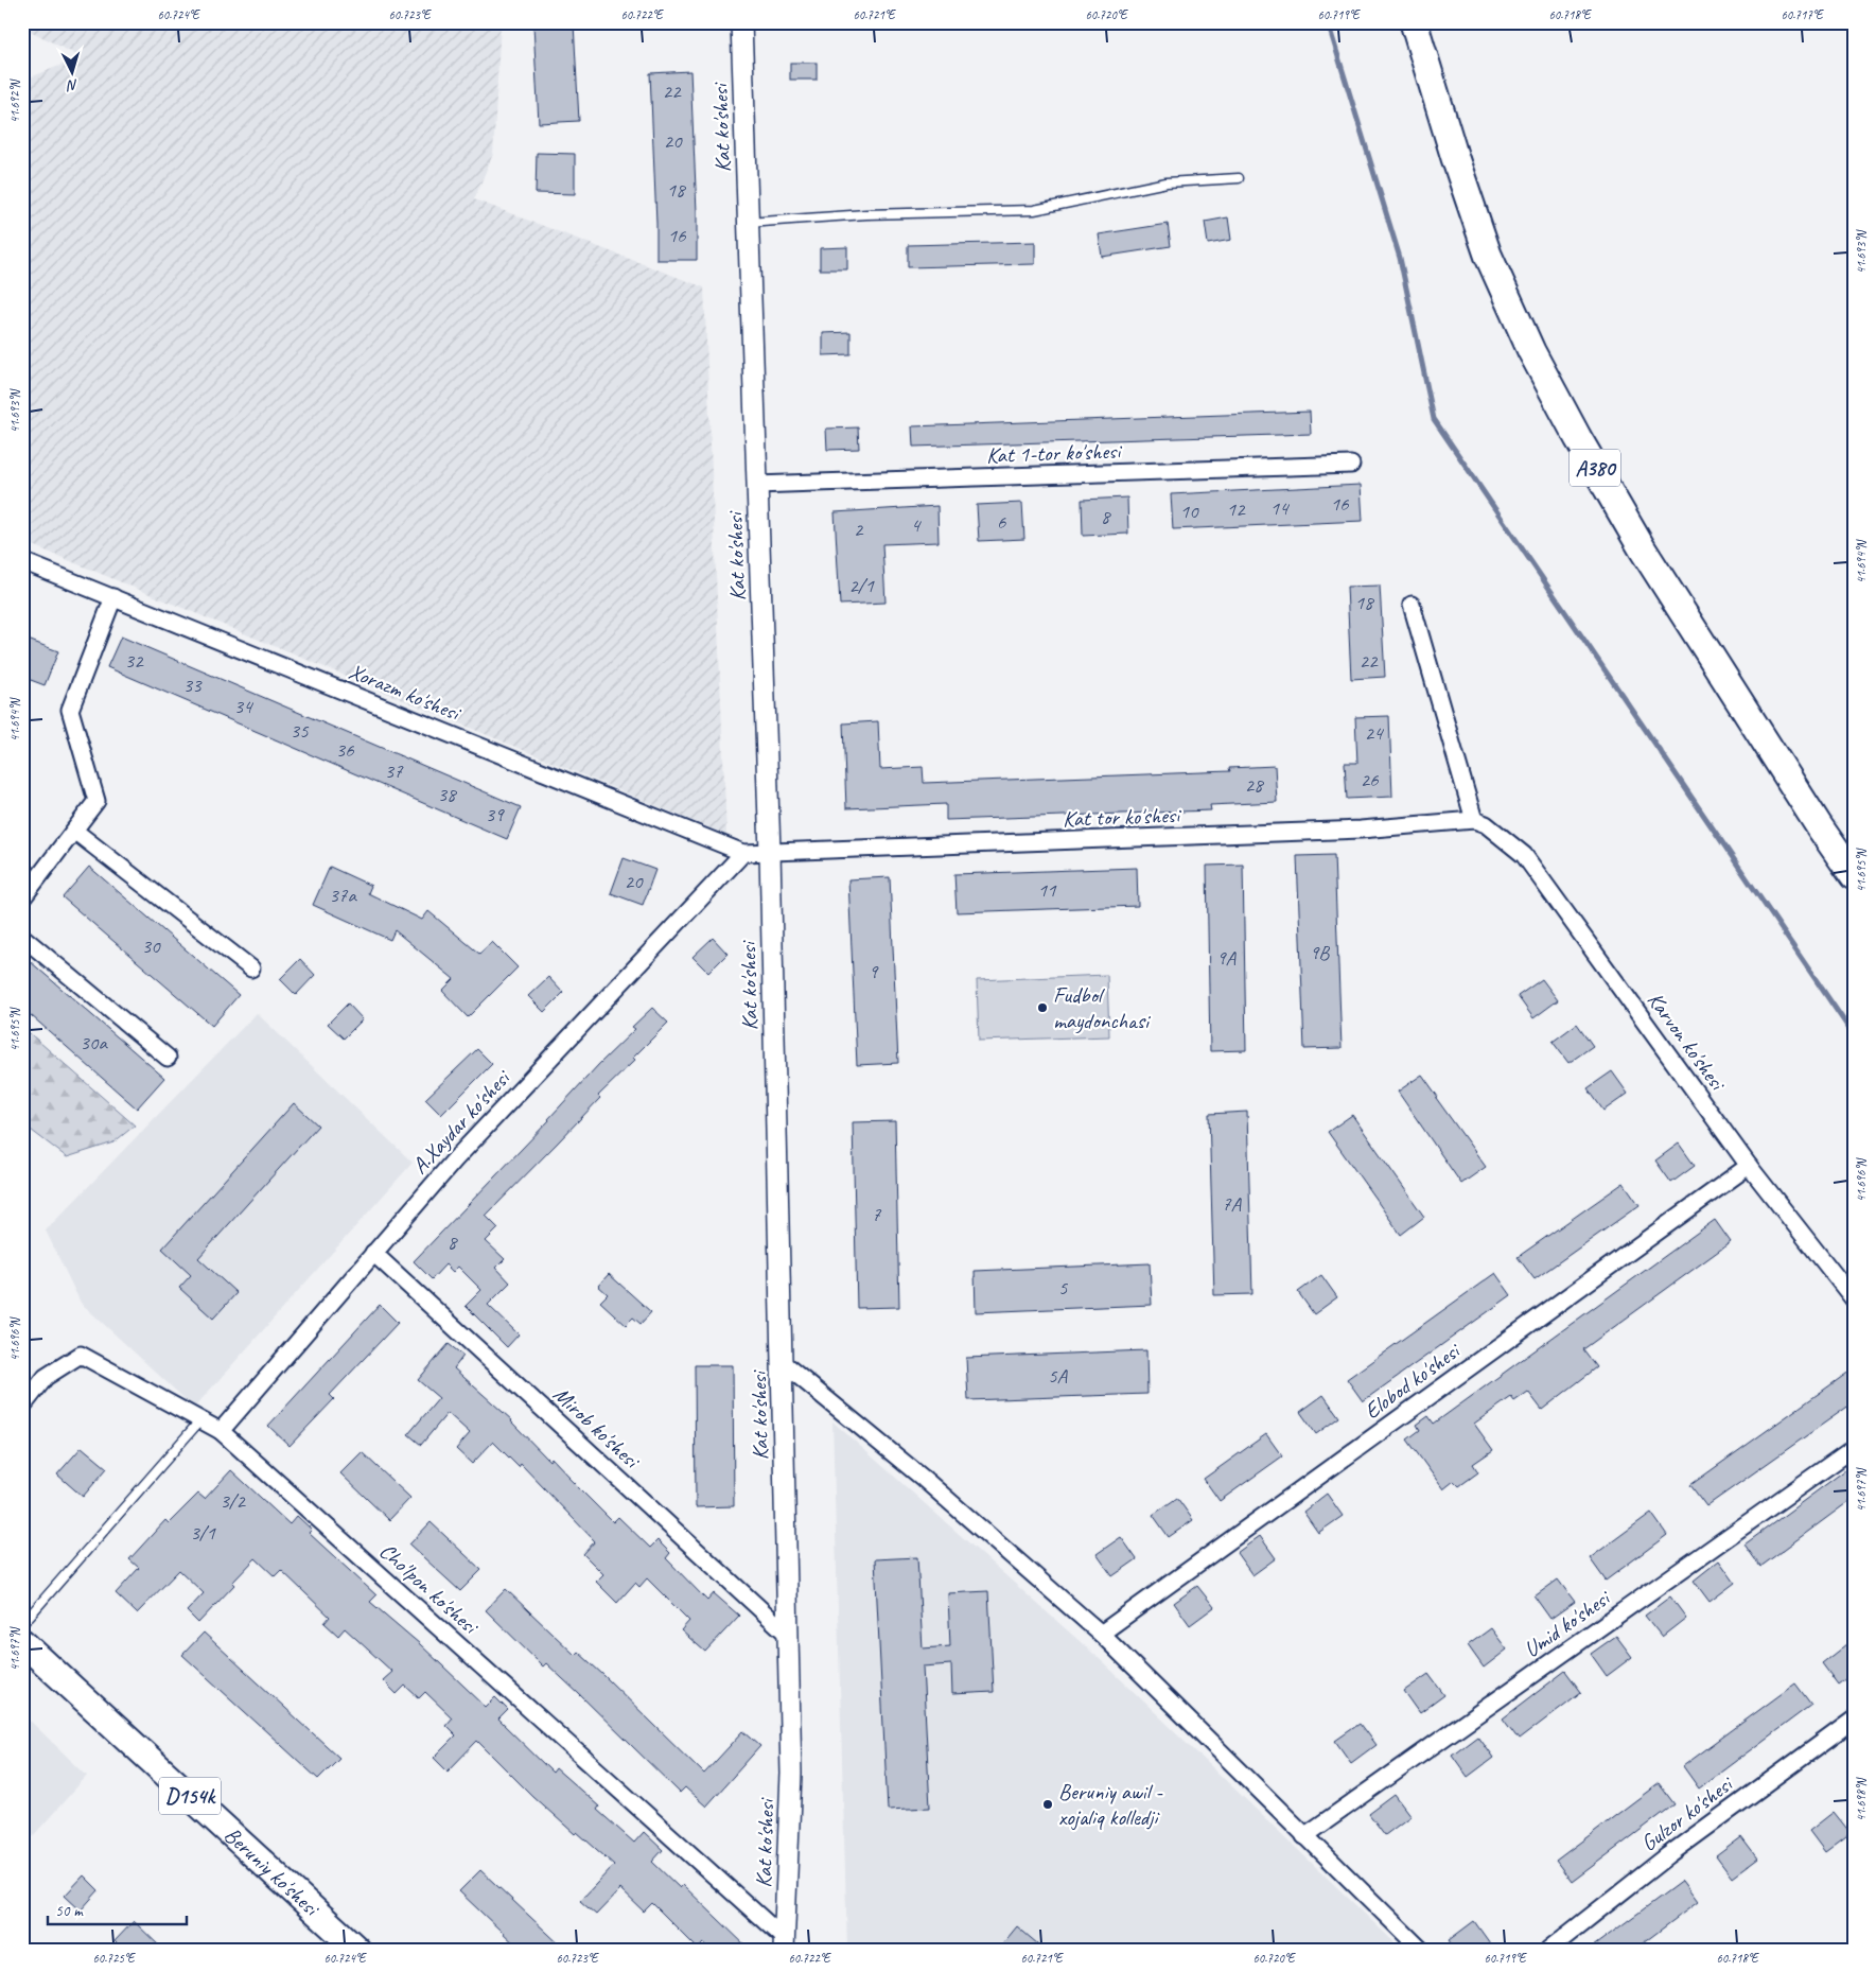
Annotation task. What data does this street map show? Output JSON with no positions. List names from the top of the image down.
{
  "streets": {
    "highway": ["A380"],
    "main road": ["D154k", "Beruniy ko'shesi"],
    "street": [
      "Kat ko'shesi",
      "Kat 1-tor ko'shesi",
      "Xorazm ko'shesi",
      "Kat tor ko'shesi",
      "Karvon ko'shesi",
      "A.Xaydar ko'shesi",
      "Elobod ko'shesi",
      "Mirob ko'shesi",
      "Cho'lpon ko'shesi",
      "Umid ko'shesi",
      "Gulzor ko'shesi"
    ]
  },
  "crossings": [
    ["Kat ko'shesi", "Kat 1-tor ko'shesi"],
    ["Kat ko'shesi", "Xorazm ko'shesi"],
    ["Kat ko'shesi", "Kat tor ko'shesi"],
    ["Kat ko'shesi", "Mirob ko'shesi"],
    ["Kat ko'shesi", "Cho'lpon ko'shesi"],
    ["Xorazm ko'shesi", "Kat tor ko'shesi"],
    ["Xorazm ko'shesi", "A.Xaydar ko'shesi"],
    ["Kat tor ko'shesi", "Karvon ko'shesi"],
    ["Karvon ko'shesi", "Elobod ko'shesi"],
    ["A.Xaydar ko'shesi", "Mirob ko'shesi"],
    ["A.Xaydar ko'shesi", "Cho'lpon ko'shesi"]
  ],
  "places": ["Fudbol maydonchasi", "Beruniy awil - xojaliq kolledji"],
  "house_numbers": [
    "22",
    "20",
    "18",
    "16",
    "16",
    "14",
    "12",
    "10",
    "8",
    "6",
    "4",
    "2",
    "2/1",
    "18",
    "32",
    "22",
    "33",
    "34",
    "35",
    "24",
    "36",
    "37",
    "26",
    "28",
    "38",
    "39",
    "20",
    "11",
    "37a",
    "30",
    "9B",
    "9A",
    "9",
    "30a",
    "7A",
    "7",
    "8",
    "5",
    "5A",
    "3/2",
    "3/1"
  ],
  "scale_bar": "50 m",
  "north": "bottom",
  "coordinates": [
    "60.724°E",
    "60.723°E",
    "60.722°E",
    "60.721°E",
    "60.720°E",
    "60.719°E",
    "60.718°E",
    "60.717°E",
    "41.692°N",
    "41.693°N",
    "41.694°N",
    "41.695°N",
    "41.696°N",
    "41.697°N",
    "41.698°N",
    "60.725°E"
  ]
}
